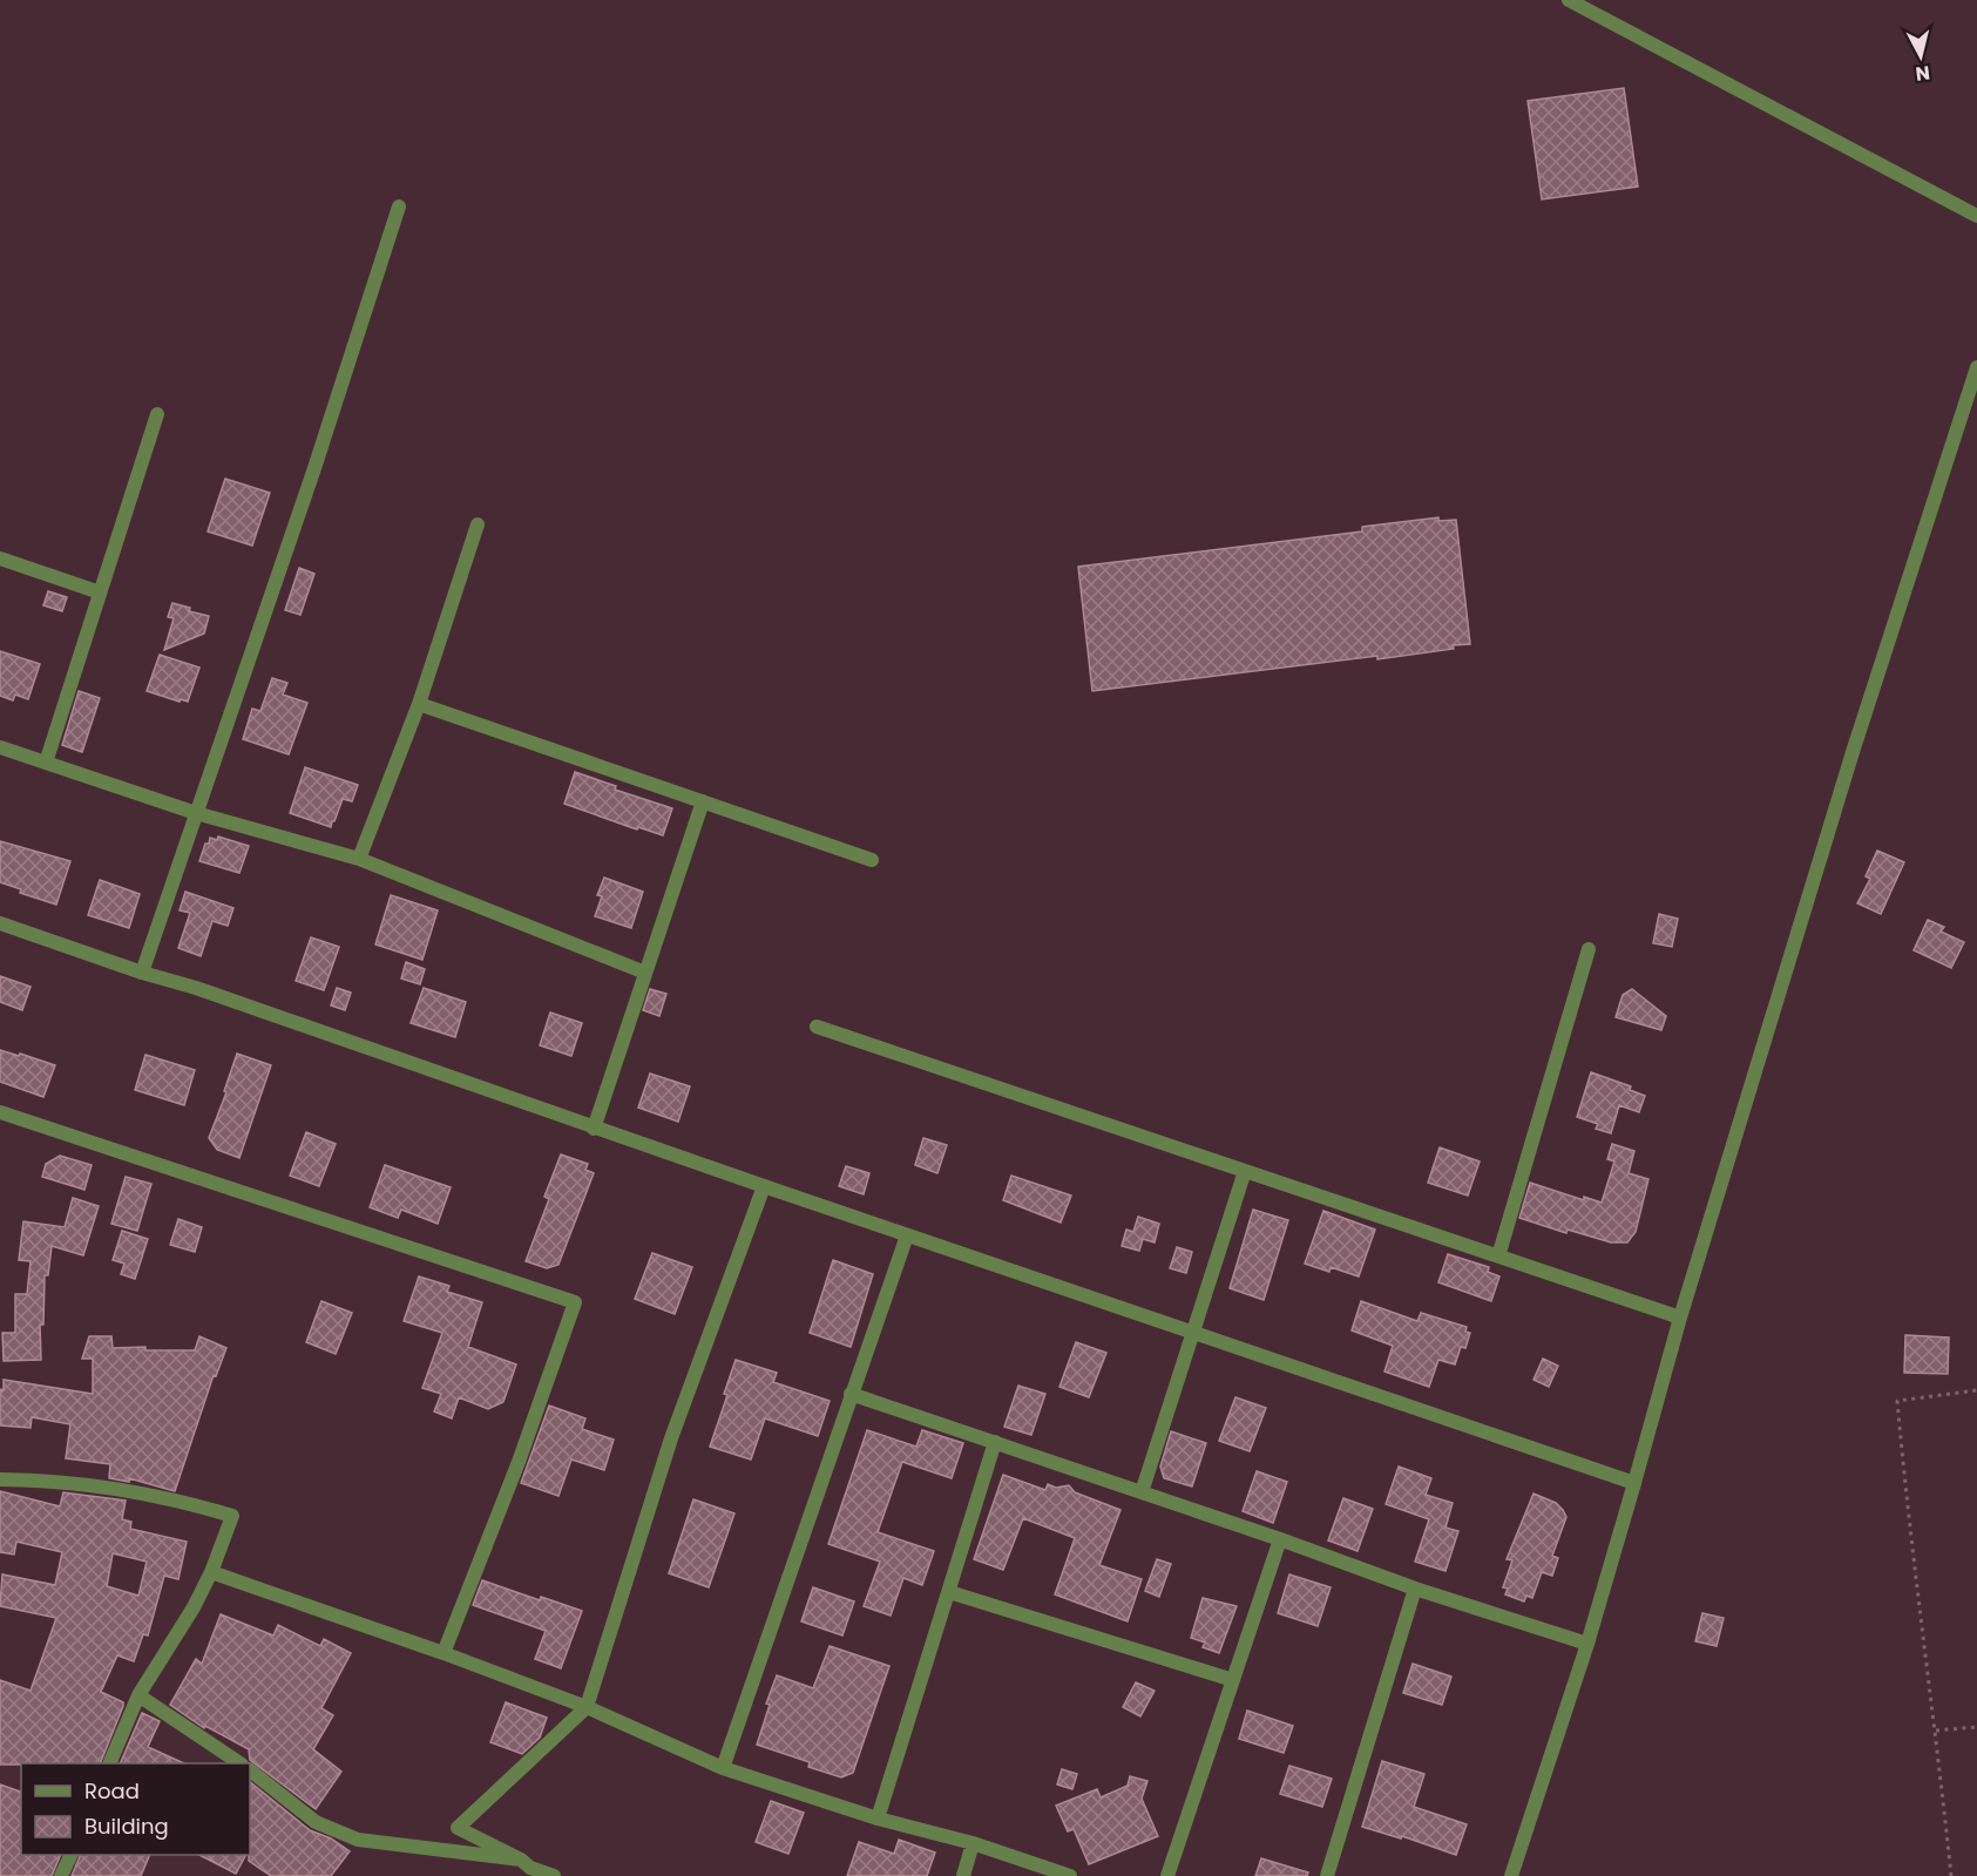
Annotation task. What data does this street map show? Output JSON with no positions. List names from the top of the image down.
{
  "legend": ["Road", "Building"],
  "north": "bottom"
}
